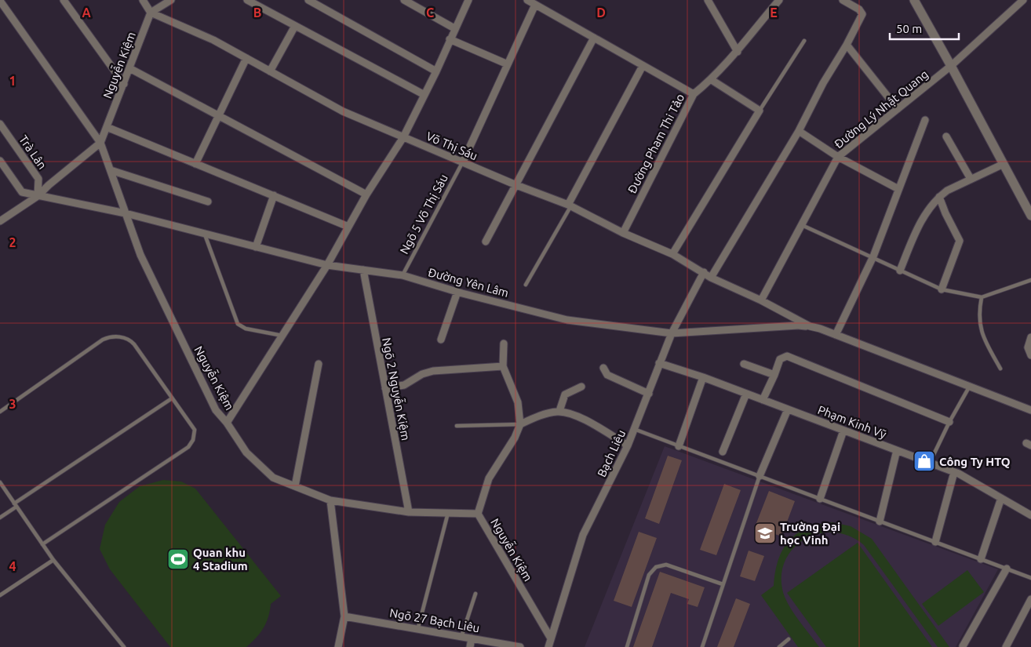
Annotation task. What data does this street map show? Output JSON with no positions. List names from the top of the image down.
{
  "streets": {
    "street": [
      "Nguyễn Kiệm",
      "Đường Lý Nhật Quang",
      "Đường Pham Thi Tảo",
      "Võ Thị Sáu",
      "Trà Lân",
      "Đường Yên Lâm",
      "Ngõ 2 Nguyễn Kiệm",
      "Phạm Kinh Vỹ",
      "Bạch Liêu",
      "Ngõ 27 Bạch Liêu"
    ],
    "lane": ["Ngõ 5 Võ Thị Sáu"]
  },
  "crossings": [
    ["Nguyễn Kiệm", "Võ Thị Sáu"],
    ["Nguyễn Kiệm", "Đường Yên Lâm"],
    ["Nguyễn Kiệm", "Ngõ 2 Nguyễn Kiệm"],
    ["Nguyễn Kiệm", "Bạch Liêu"],
    ["Đường Lý Nhật Quang", "Võ Thị Sáu"],
    ["Đường Pham Thi Tảo", "Võ Thị Sáu"],
    ["Võ Thị Sáu", "Ngõ 5 Võ Thị Sáu"],
    ["Võ Thị Sáu", "Đường Yên Lâm"],
    ["Võ Thị Sáu", "Bạch Liêu"],
    ["Trà Lân", "Đường Yên Lâm"],
    ["Ngõ 5 Võ Thị Sáu", "Đường Yên Lâm"],
    ["Đường Yên Lâm", "Ngõ 2 Nguyễn Kiệm"],
    ["Đường Yên Lâm", "Bạch Liêu"],
    ["Phạm Kinh Vỹ", "Bạch Liêu"]
  ],
  "places": {
    "shop": ["Công Ty HTQ"],
    "school or university": ["Trường Đại học Vinh"],
    "sports": ["Quan khu 4 Stadium"]
  },
  "scale_bar": "50 m",
  "grid": {
    "columns": [
      "A",
      "B",
      "C",
      "D",
      "E"
    ],
    "rows": [
      "1",
      "2",
      "3",
      "4"
    ]
  }
}
